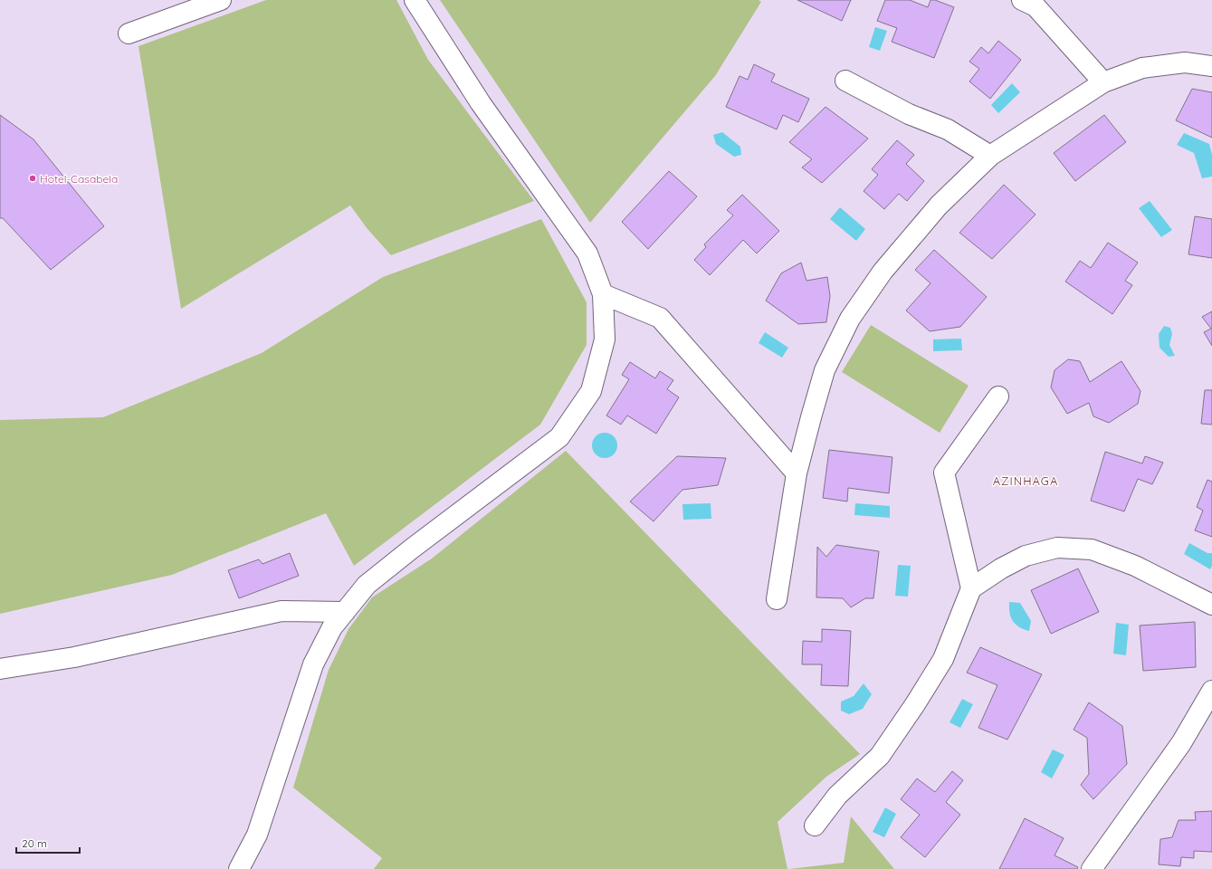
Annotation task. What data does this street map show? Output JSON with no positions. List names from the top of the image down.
{
  "districts": ["AZINHAGA"],
  "places": ["Hotel-Casabela"],
  "scale_bar": "20 m"
}
